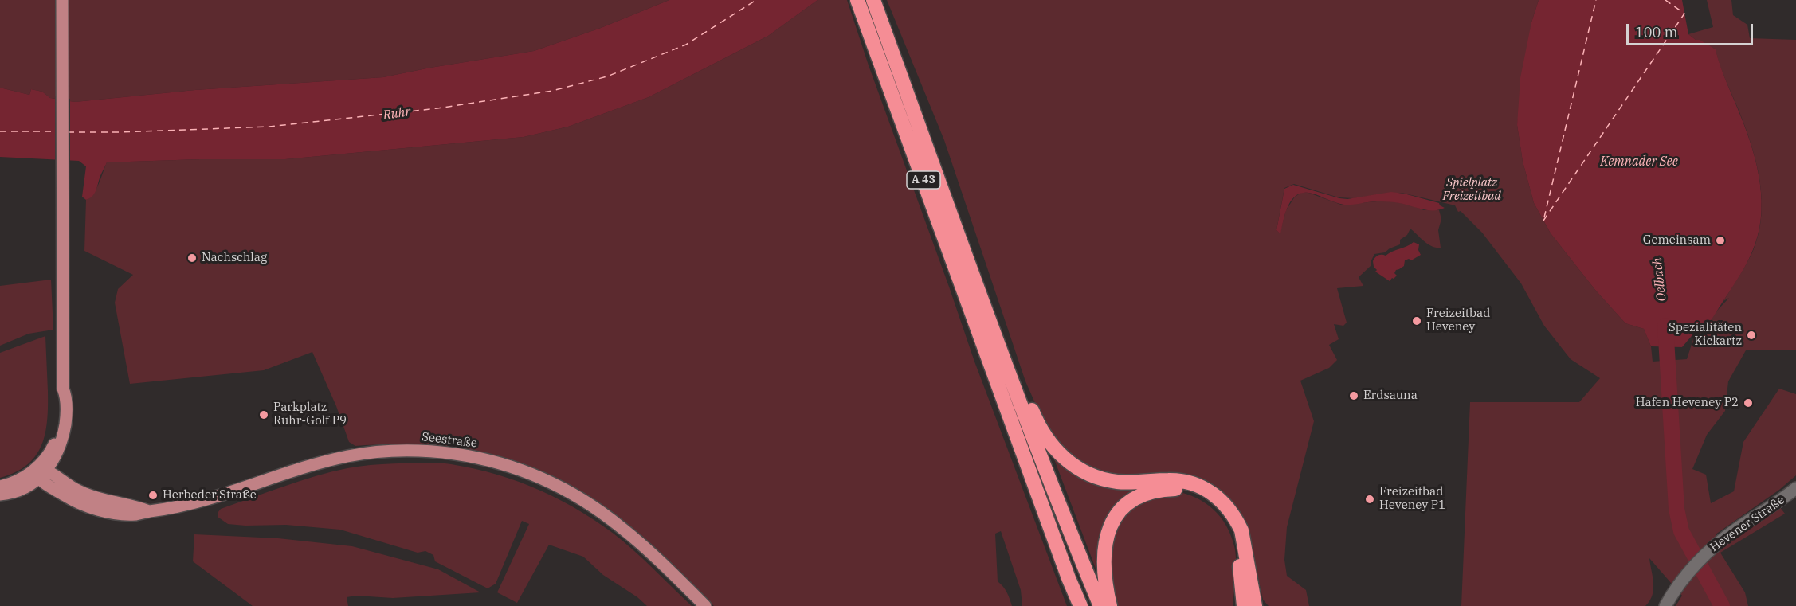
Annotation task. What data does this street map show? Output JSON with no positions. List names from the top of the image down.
{
  "streets": {
    "highway": ["A 43"],
    "main road": ["Seestraße"],
    "street": ["Hevener Straße"]
  },
  "water": ["Ruhr", "Kemnader See", "Oelbach"],
  "parks": ["Spielplatz Freizeitbad"],
  "places": [
    "Gemeinsam",
    "Nachschlag",
    "Freizeitbad Heveney",
    "Spezialitäten Kickartz",
    "Erdsauna",
    "Hafen Heveney P2",
    "Parkplatz Ruhr-Golf P9",
    "Herbeder Straße",
    "Freizeitbad Heveney P1"
  ],
  "scale_bar": "100 m"
}
